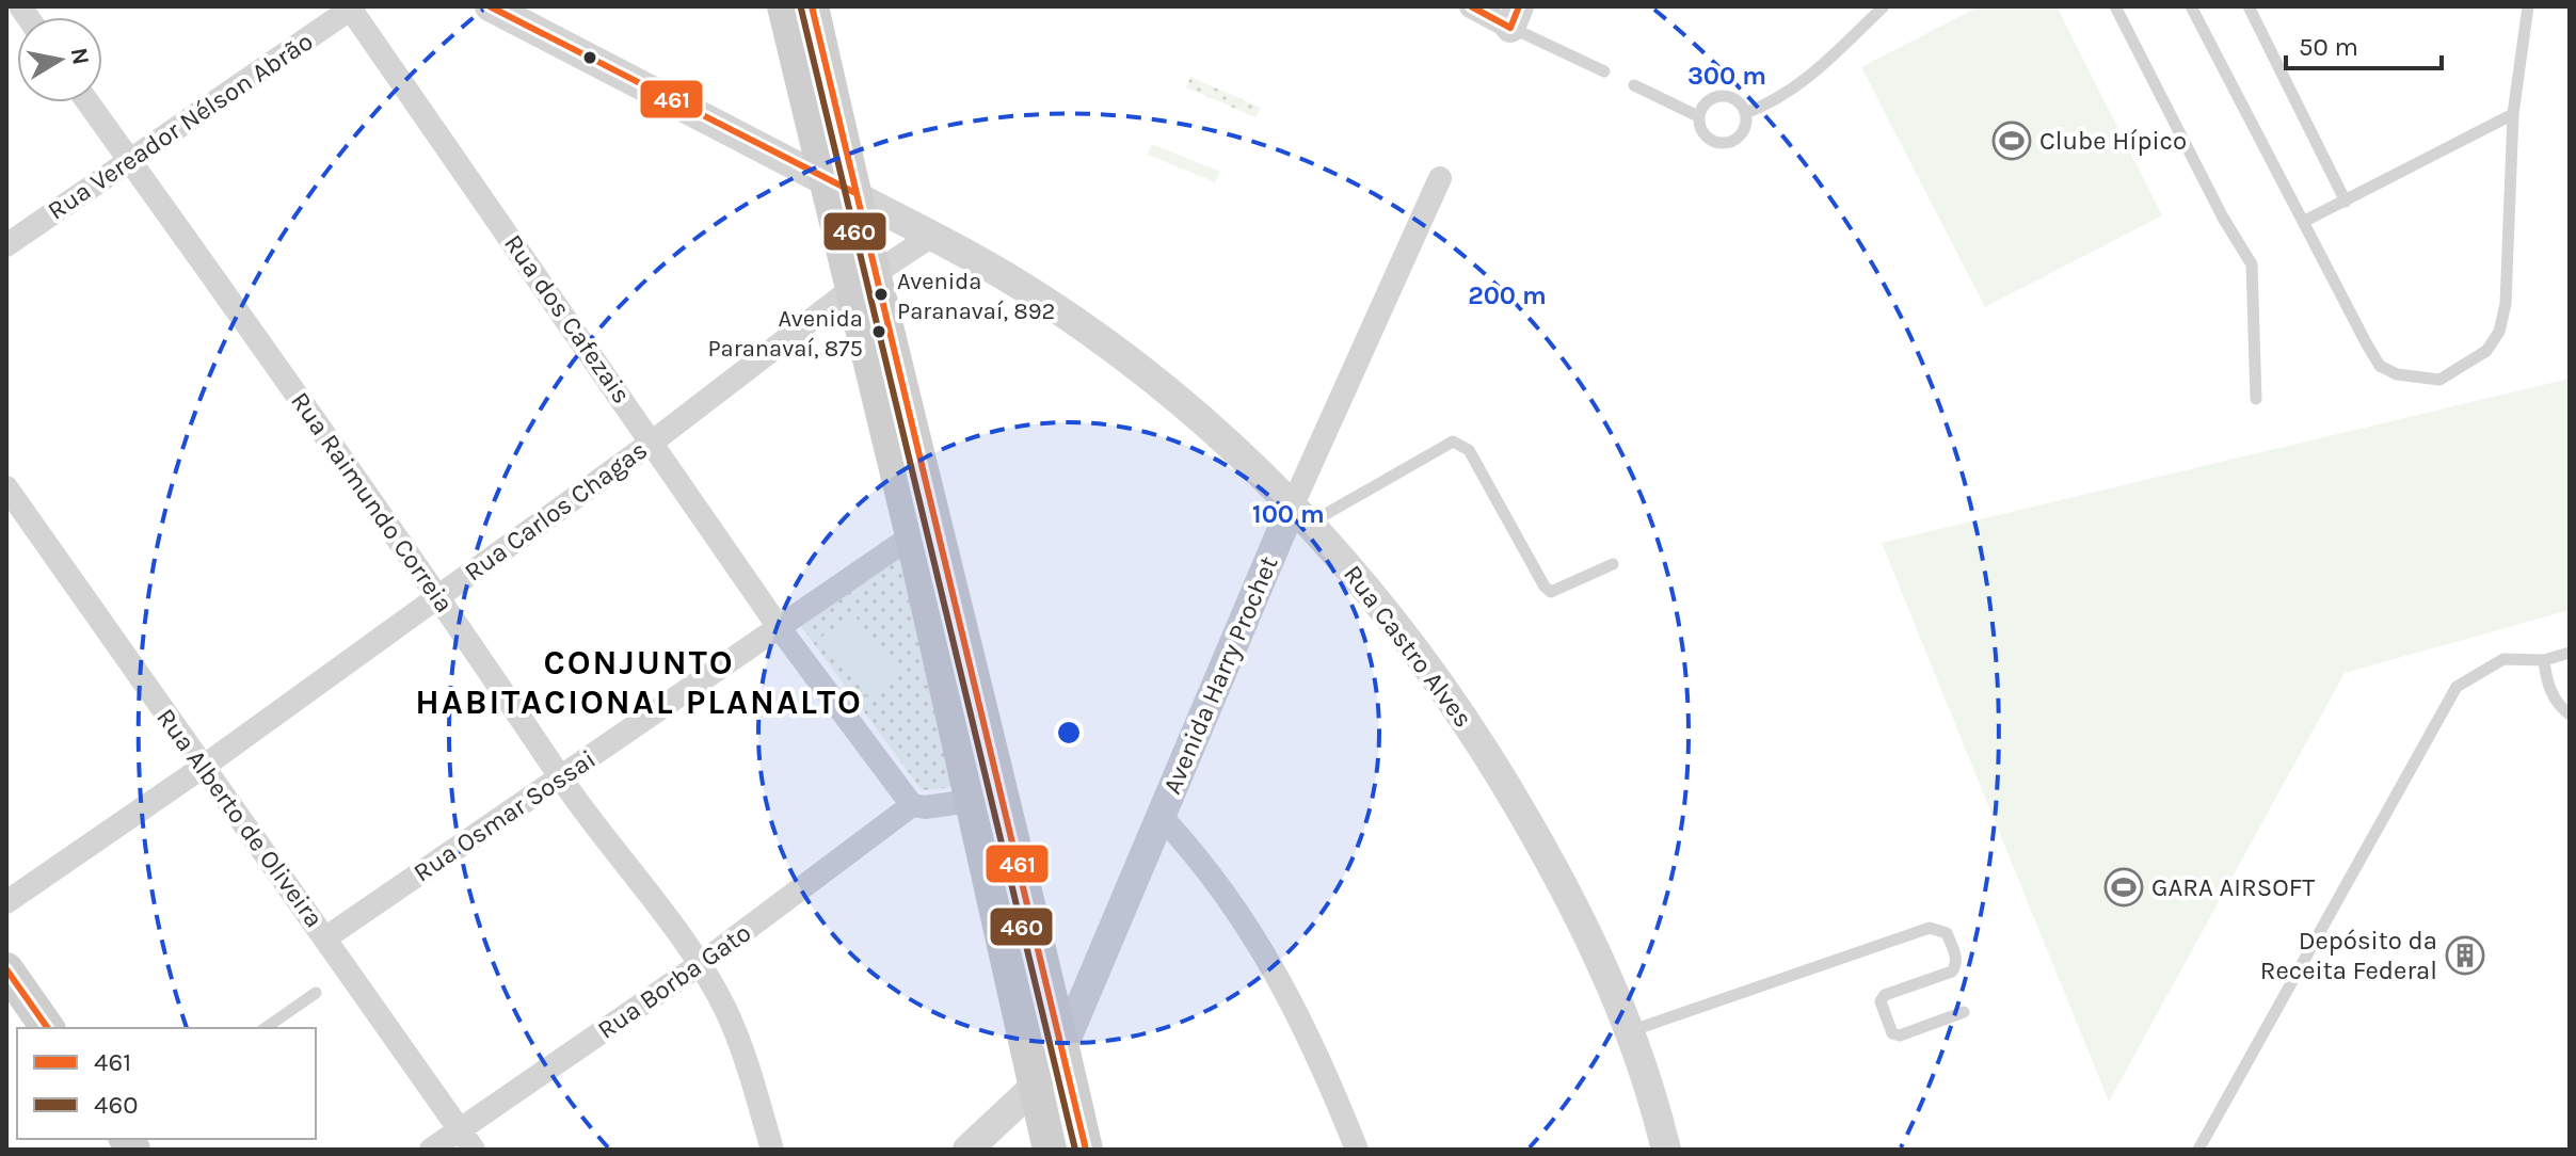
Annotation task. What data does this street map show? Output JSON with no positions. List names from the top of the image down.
{
  "streets": {
    "street": [
      "Rua Vereador Nélson Abrão",
      "Rua dos Cafezais",
      "Rua Raimundo Correia",
      "Rua Carlos Chagas",
      "Rua Castro Alves",
      "Avenida Harry Prochet",
      "Rua Osmar Sossai",
      "Rua Alberto de Oliveira",
      "Rua Borba Gato"
    ]
  },
  "crossings": [
    ["Rua Vereador Nélson Abrão", "Rua dos Cafezais"],
    ["Rua Vereador Nélson Abrão", "Rua Raimundo Correia"],
    ["Rua dos Cafezais", "Rua Carlos Chagas"],
    ["Rua dos Cafezais", "Rua Osmar Sossai"],
    ["Rua dos Cafezais", "Rua Borba Gato"],
    ["Rua Raimundo Correia", "Rua Carlos Chagas"],
    ["Rua Raimundo Correia", "Rua Osmar Sossai"],
    ["Rua Raimundo Correia", "Rua Borba Gato"],
    ["Rua Carlos Chagas", "Rua Castro Alves"],
    ["Rua Carlos Chagas", "Rua Alberto de Oliveira"],
    ["Rua Castro Alves", "Avenida Harry Prochet"],
    ["Rua Osmar Sossai", "Rua Alberto de Oliveira"],
    ["Rua Alberto de Oliveira", "Rua Borba Gato"]
  ],
  "districts": ["CONJUNTO HABITACIONAL PLANALTO"],
  "places": {
    "sports": ["Clube Hípico", "GARA AIRSOFT"],
    "other": ["Avenida Paranavaí, 892", "Avenida Paranavaí, 875"],
    "building": ["Depósito da Receita Federal"]
  },
  "lines": ["transit line 461", "transit line 460"],
  "legend": ["461", "460"],
  "scale_bar": "50 m",
  "north": "right",
  "rings": ["300 m", "200 m", "100 m"]
}
